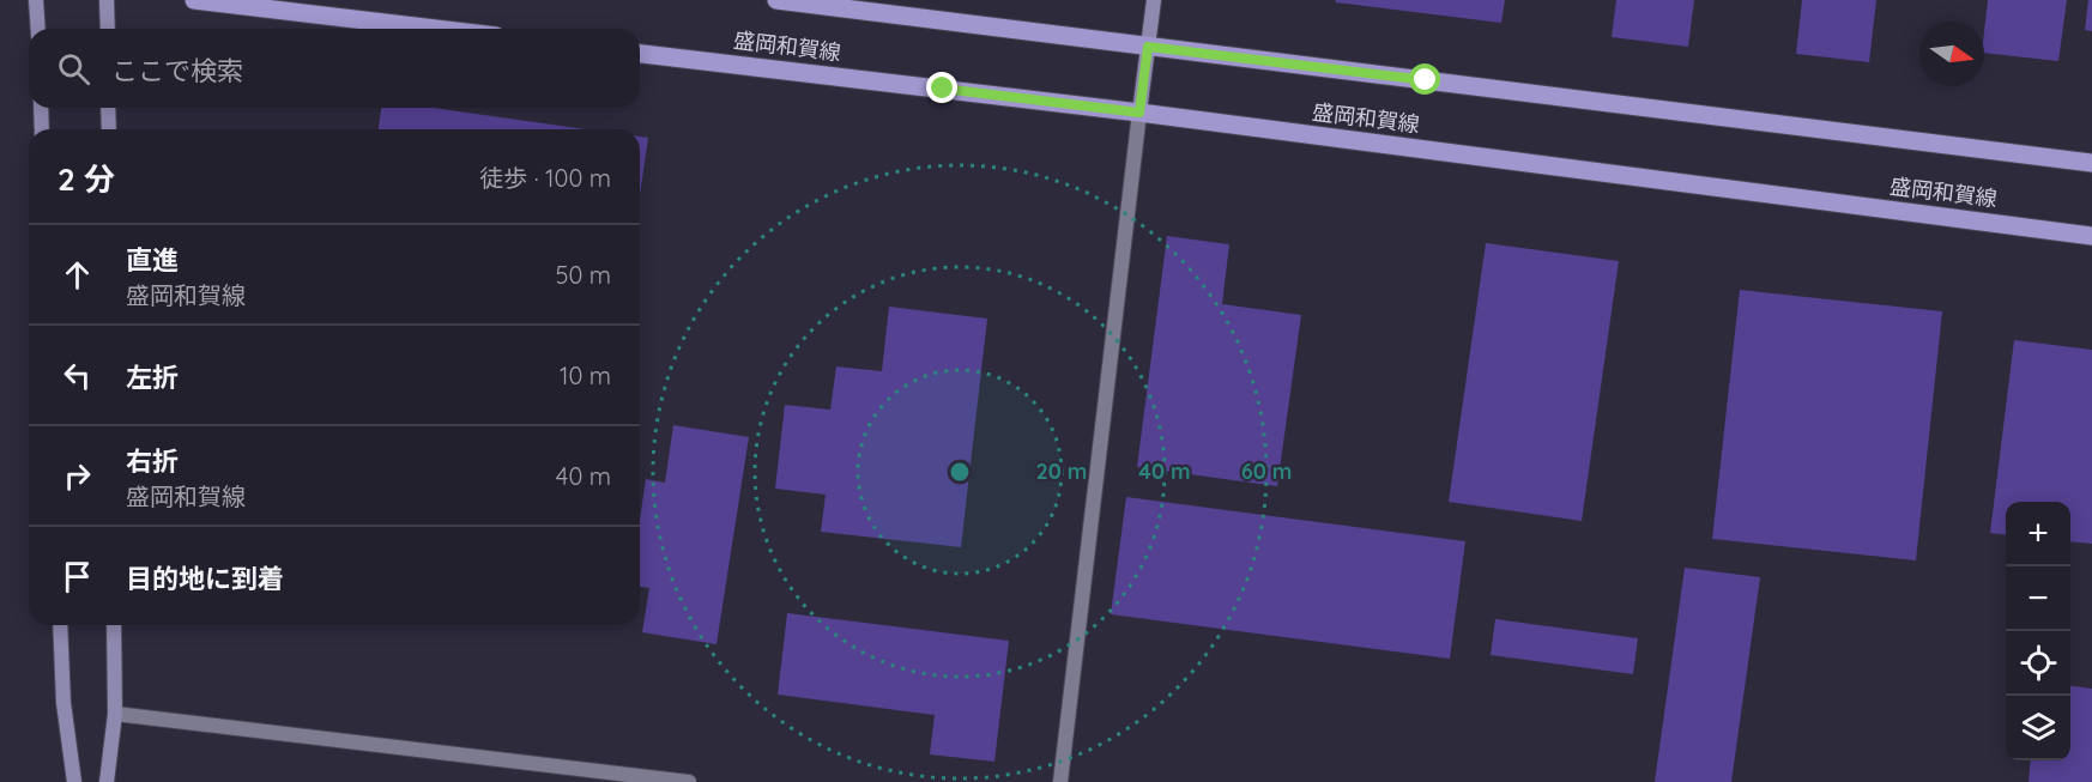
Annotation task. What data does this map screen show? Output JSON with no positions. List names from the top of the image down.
{
  "streets": {
    "main road": ["盛岡和賀線"]
  },
  "north": "right",
  "page": {
    "search": "ここで検索",
    "heading": ["2 分", "徒歩 · 100 m"],
    "list": [
      ["直進", "盛岡和賀線", "50 m"],
      ["左折", "10 m"],
      ["右折", "盛岡和賀線", "40 m"],
      "目的地に到着"
    ],
    "map_buttons": ["+", "−"]
  },
  "rings": ["20 m", "40 m", "60 m"]
}
